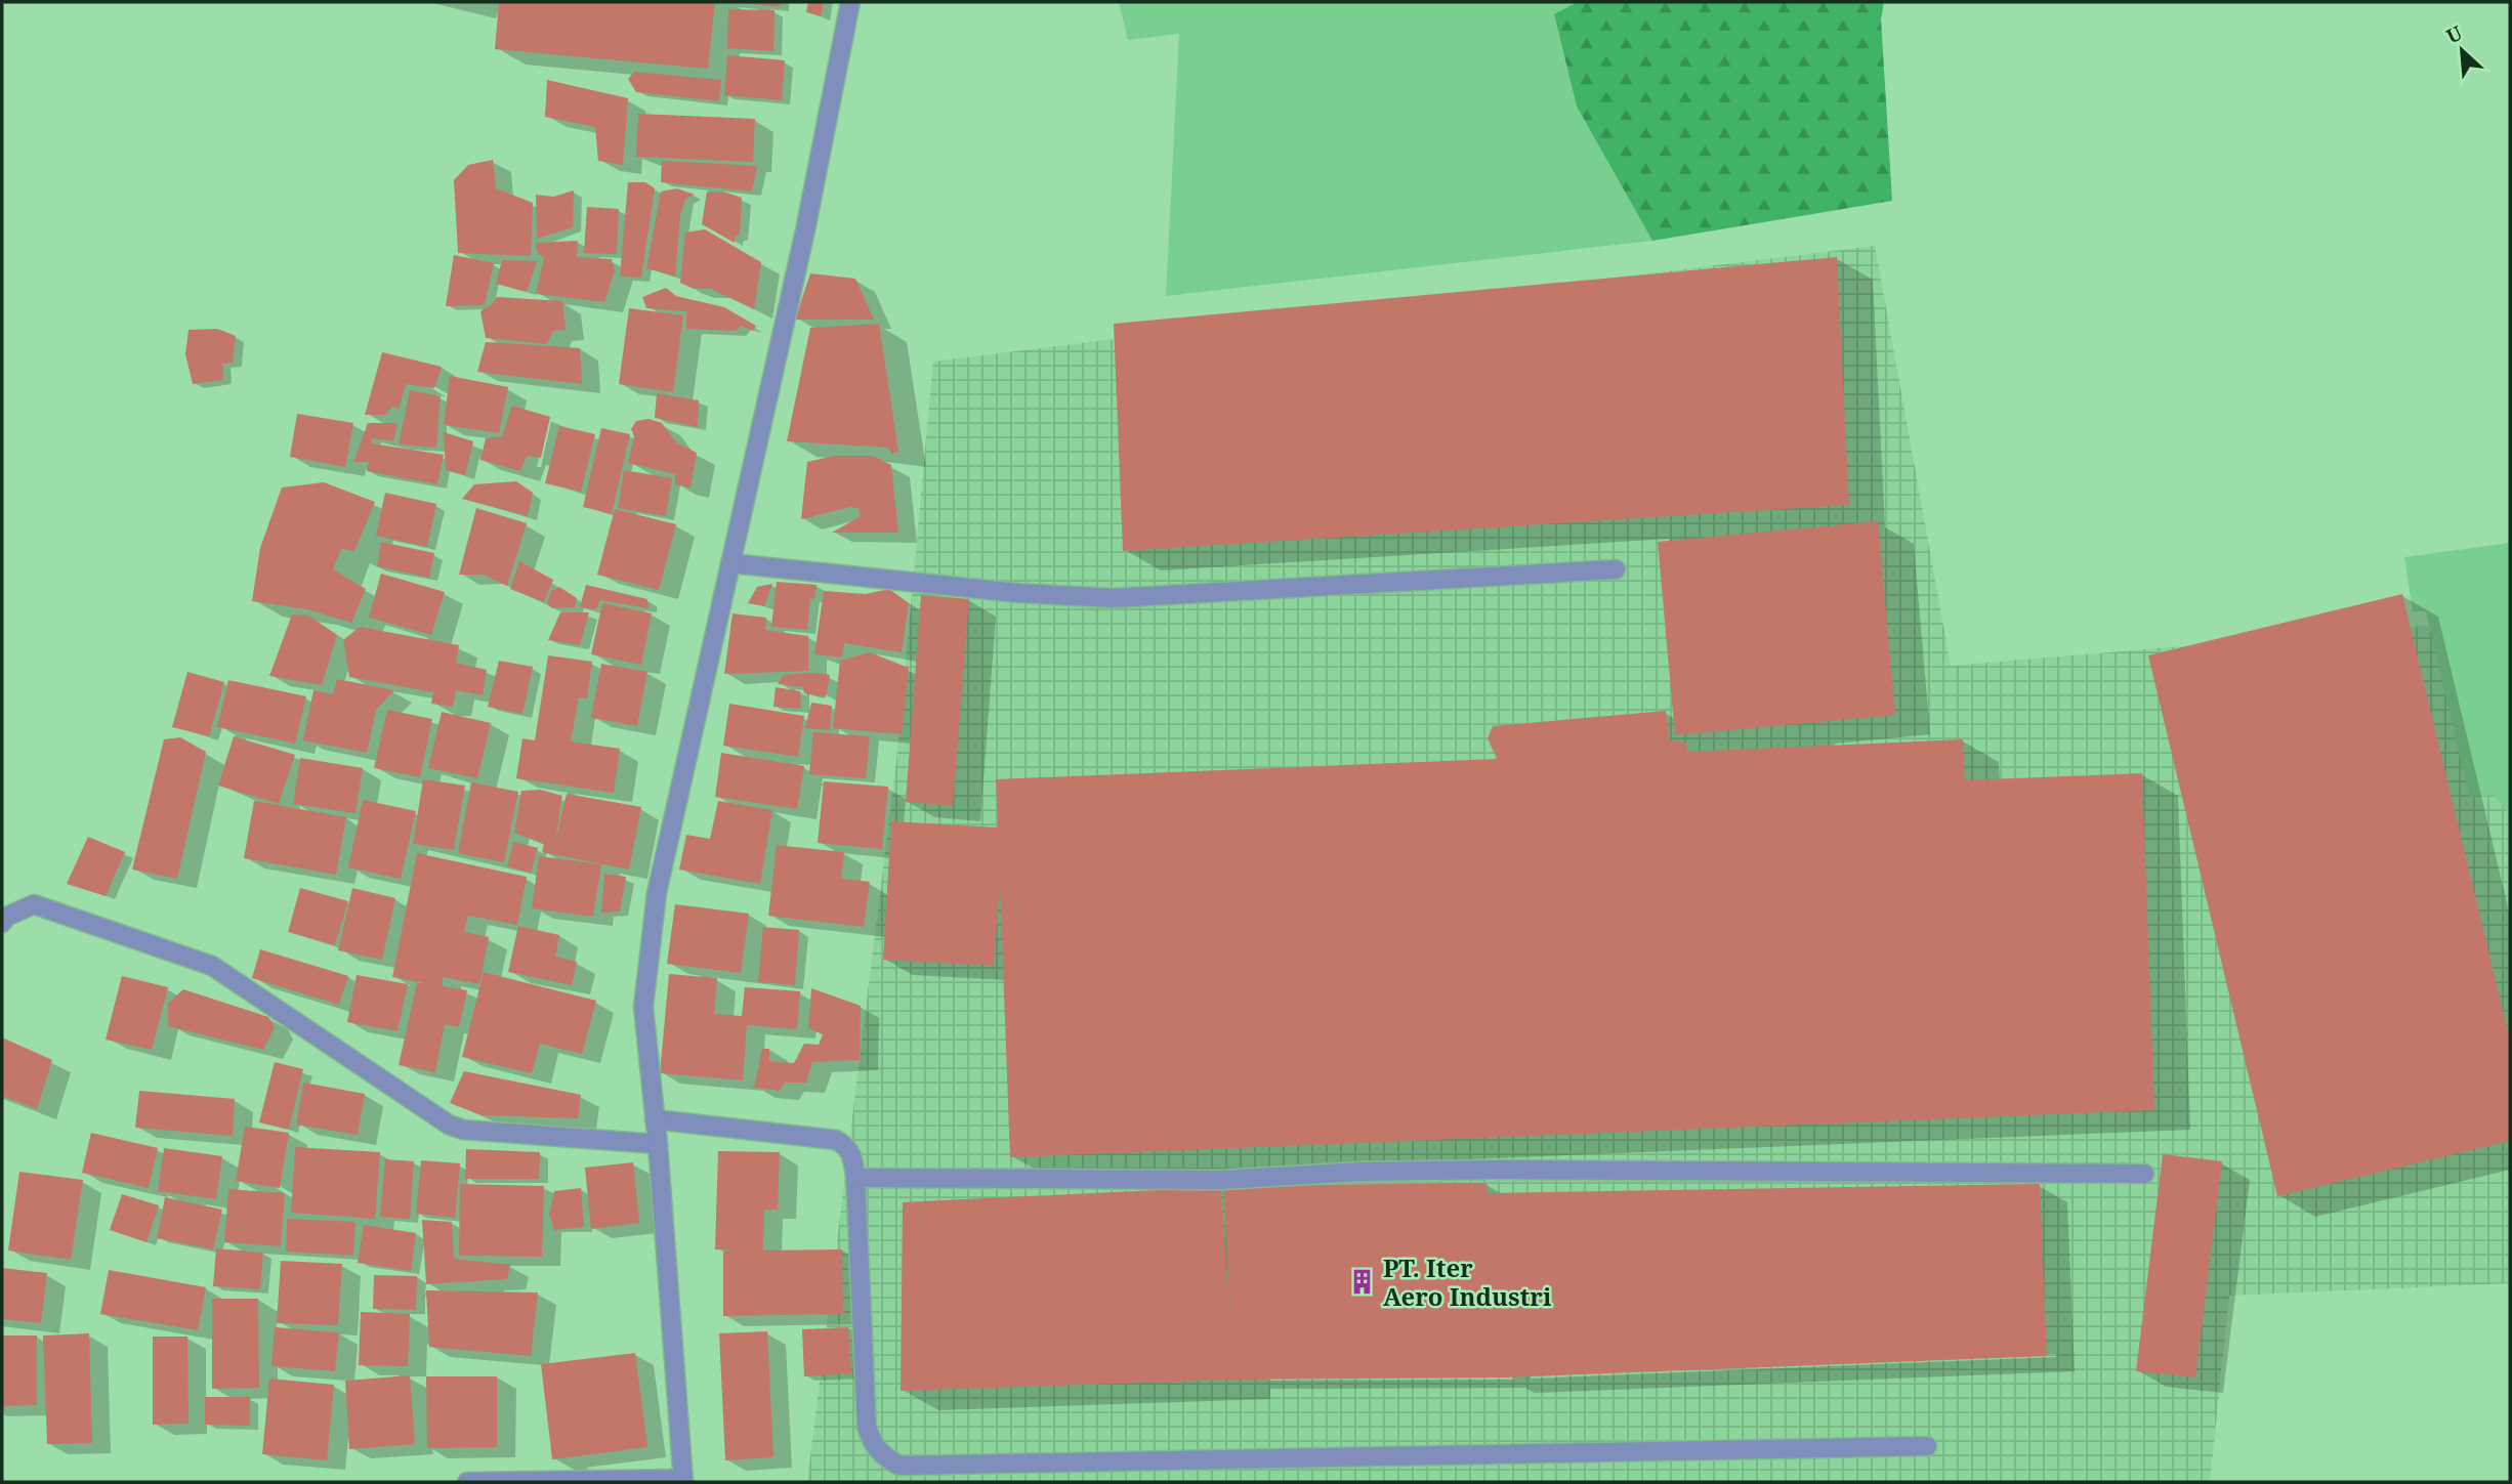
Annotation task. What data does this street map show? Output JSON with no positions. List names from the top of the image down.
{
  "places": {
    "building": ["PT. Iter Aero Industri"]
  },
  "north": "top left"
}
